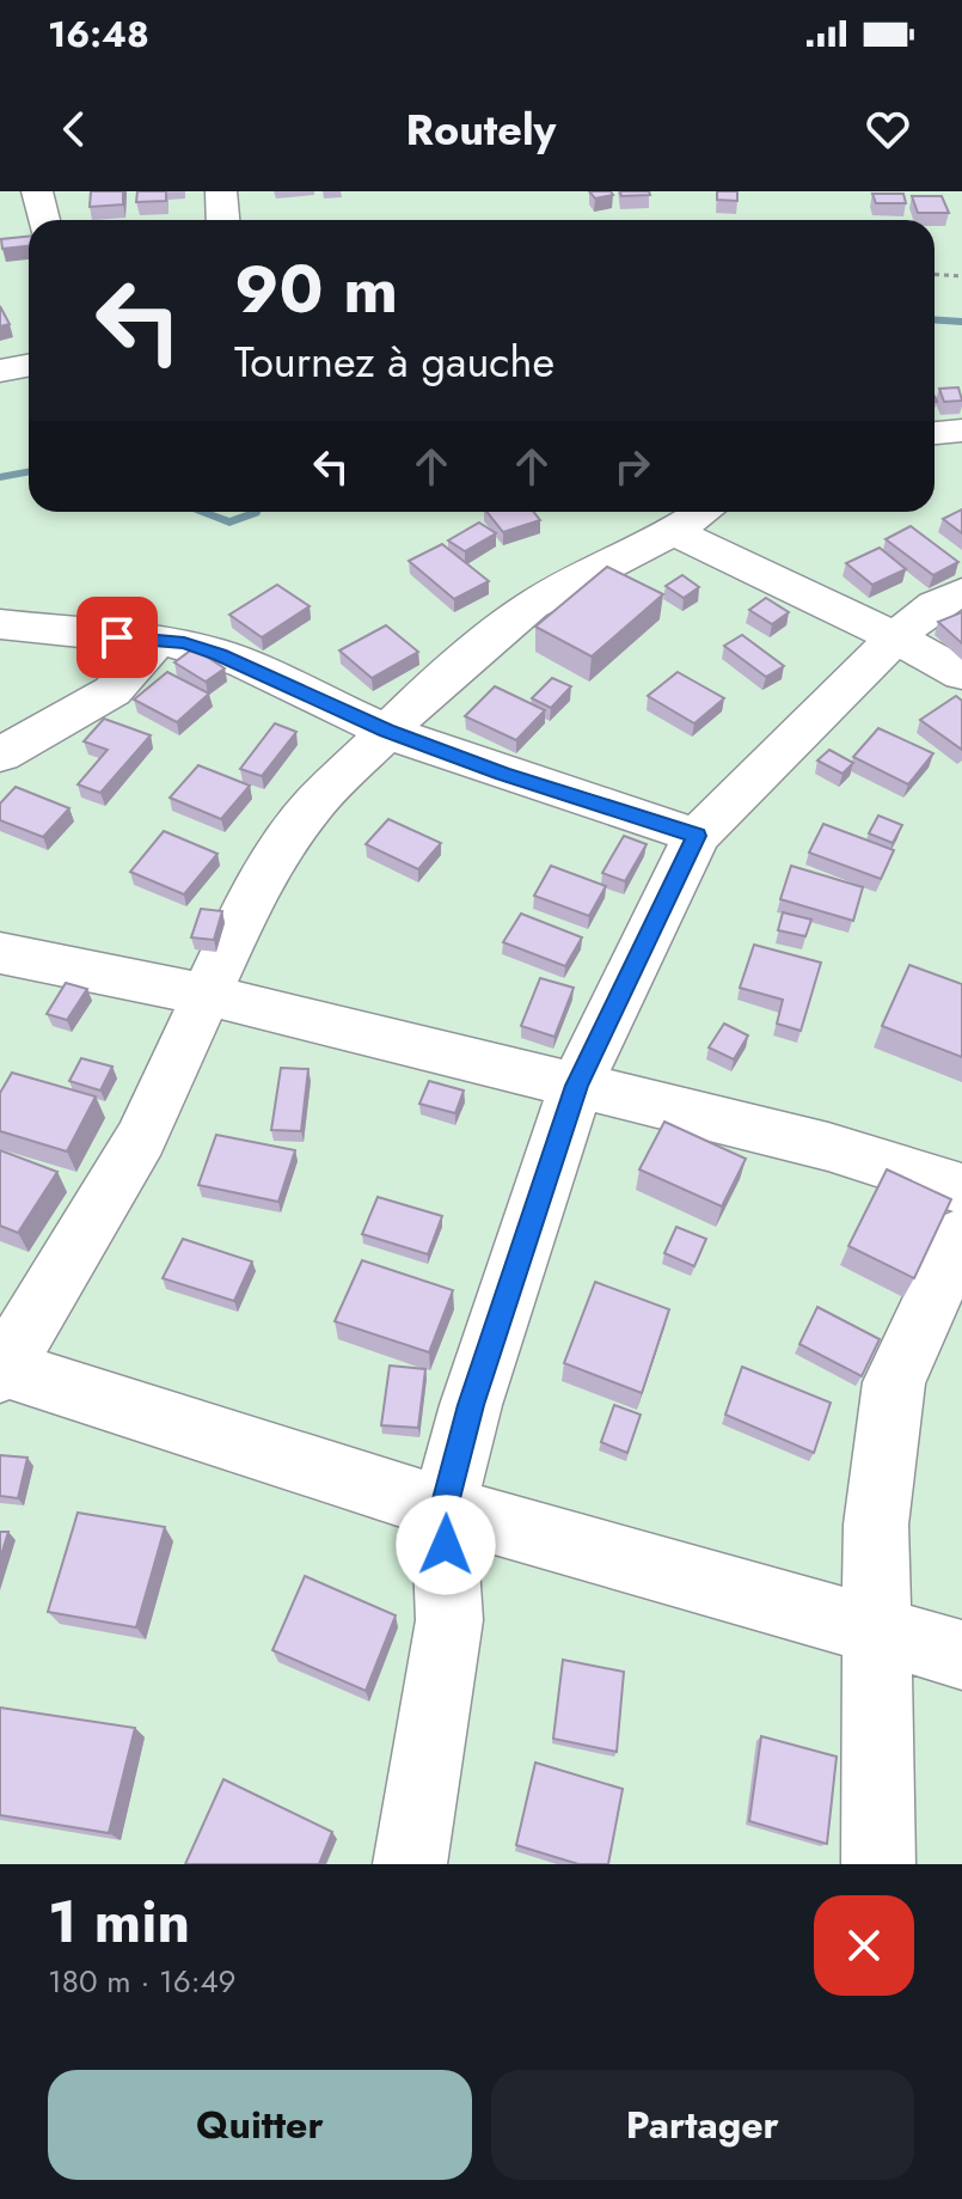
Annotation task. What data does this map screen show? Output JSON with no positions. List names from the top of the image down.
{
  "page": {
    "status": "16:48",
    "header": "Routely",
    "turn": ["90 m", "Tournez à gauche"],
    "heading": ["1 min", "180 m · 16:49"],
    "buttons": ["Quitter", "Partager"]
  }
}
